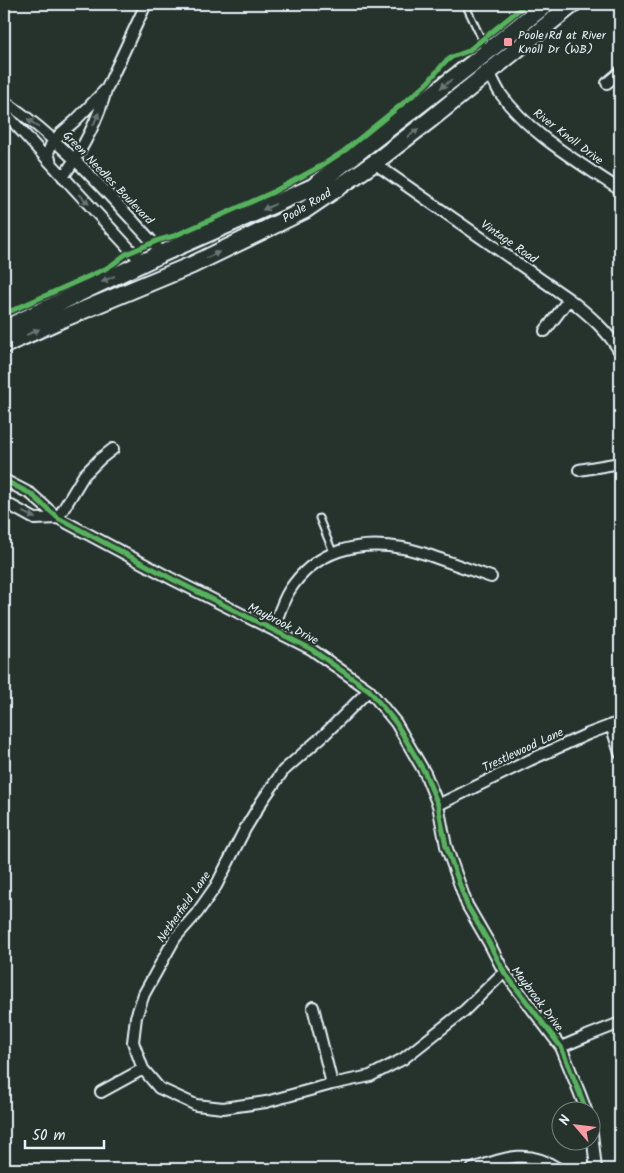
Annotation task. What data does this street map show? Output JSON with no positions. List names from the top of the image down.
{
  "streets": {
    "main road": ["Poole Road"],
    "street": [
      "River Knoll Drive",
      "Green Needles Boulevard",
      "Vintage Road",
      "Maybrook Drive",
      "Trestlewood Lane",
      "Netherfield Lane"
    ]
  },
  "crossings": [
    ["River Knoll Drive", "Poole Road"],
    ["Green Needles Boulevard", "Poole Road"],
    ["Poole Road", "Vintage Road"],
    ["Maybrook Drive", "Trestlewood Lane"],
    ["Maybrook Drive", "Netherfield Lane"]
  ],
  "places": {
    "transit": ["Poole Rd at River Knoll Dr (WB)"]
  },
  "scale_bar": "50 m",
  "north": "top left"
}
